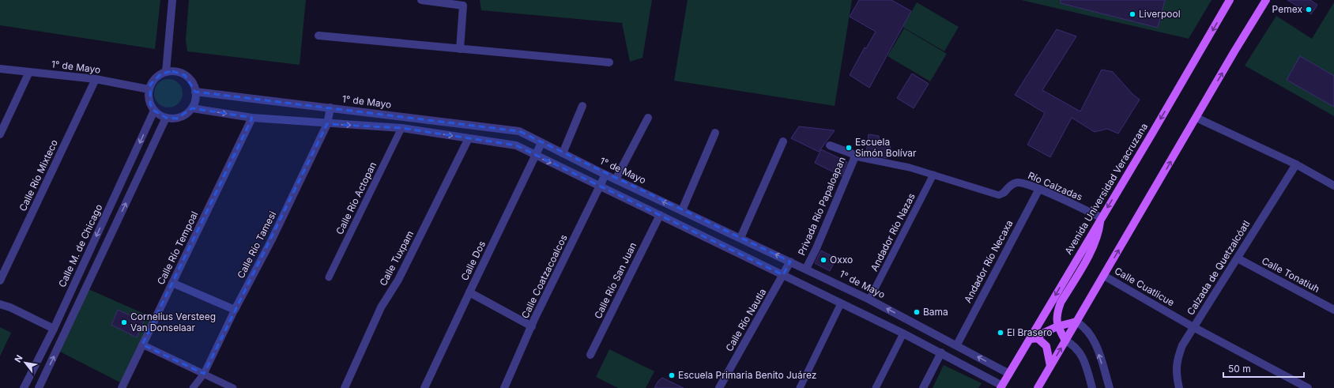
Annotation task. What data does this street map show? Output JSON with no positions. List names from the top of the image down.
{
  "streets": {
    "main road": ["Avenida Universidad Veracruzana"],
    "street": [
      "1° de Mayo",
      "Calle Río Mixteco",
      "Río Calzadas",
      "Calle Río Actopan",
      "Privada Río Papaloapan",
      "Andador Río Nazas",
      "Calle Río Tamesi",
      "Calle M. de Chicago",
      "Calle Río Tempoal",
      "Calle Tuxpam",
      "Calle Dos",
      "Andador Río Necaxa",
      "Calzada de Quetzalcóatl",
      "Calle Tonatiuh",
      "Calle Coatzacoalcos",
      "Calle Río San Juan",
      "Calle Cuatlicue",
      "Calle Río Nautla"
    ]
  },
  "crossings": [
    ["1° de Mayo", "Calle Río Mixteco"],
    ["1° de Mayo", "Avenida Universidad Veracruzana"],
    ["1° de Mayo", "Privada Río Papaloapan"],
    ["1° de Mayo", "Andador Río Nazas"],
    ["1° de Mayo", "Calle Río Tamesi"],
    ["1° de Mayo", "Calle M. de Chicago"],
    ["1° de Mayo", "Calle Dos"],
    ["1° de Mayo", "Andador Río Necaxa"],
    ["1° de Mayo", "Calle Coatzacoalcos"],
    ["1° de Mayo", "Calle Río Nautla"],
    ["Río Calzadas", "Avenida Universidad Veracruzana"],
    ["Río Calzadas", "Andador Río Necaxa"],
    ["Calzada de Quetzalcóatl", "Calle Tonatiuh"],
    ["Calzada de Quetzalcóatl", "Calle Cuatlicue"]
  ],
  "places": [
    "Pemex",
    "Liverpool",
    "Escuela Simón Bolívar",
    "Oxxo",
    "Bama",
    "Cornelius Versteeg Van Donselaar",
    "El Brasero",
    "Escuela Primaria Benito Juárez"
  ],
  "scale_bar": "50 m",
  "north": "top left"
}
